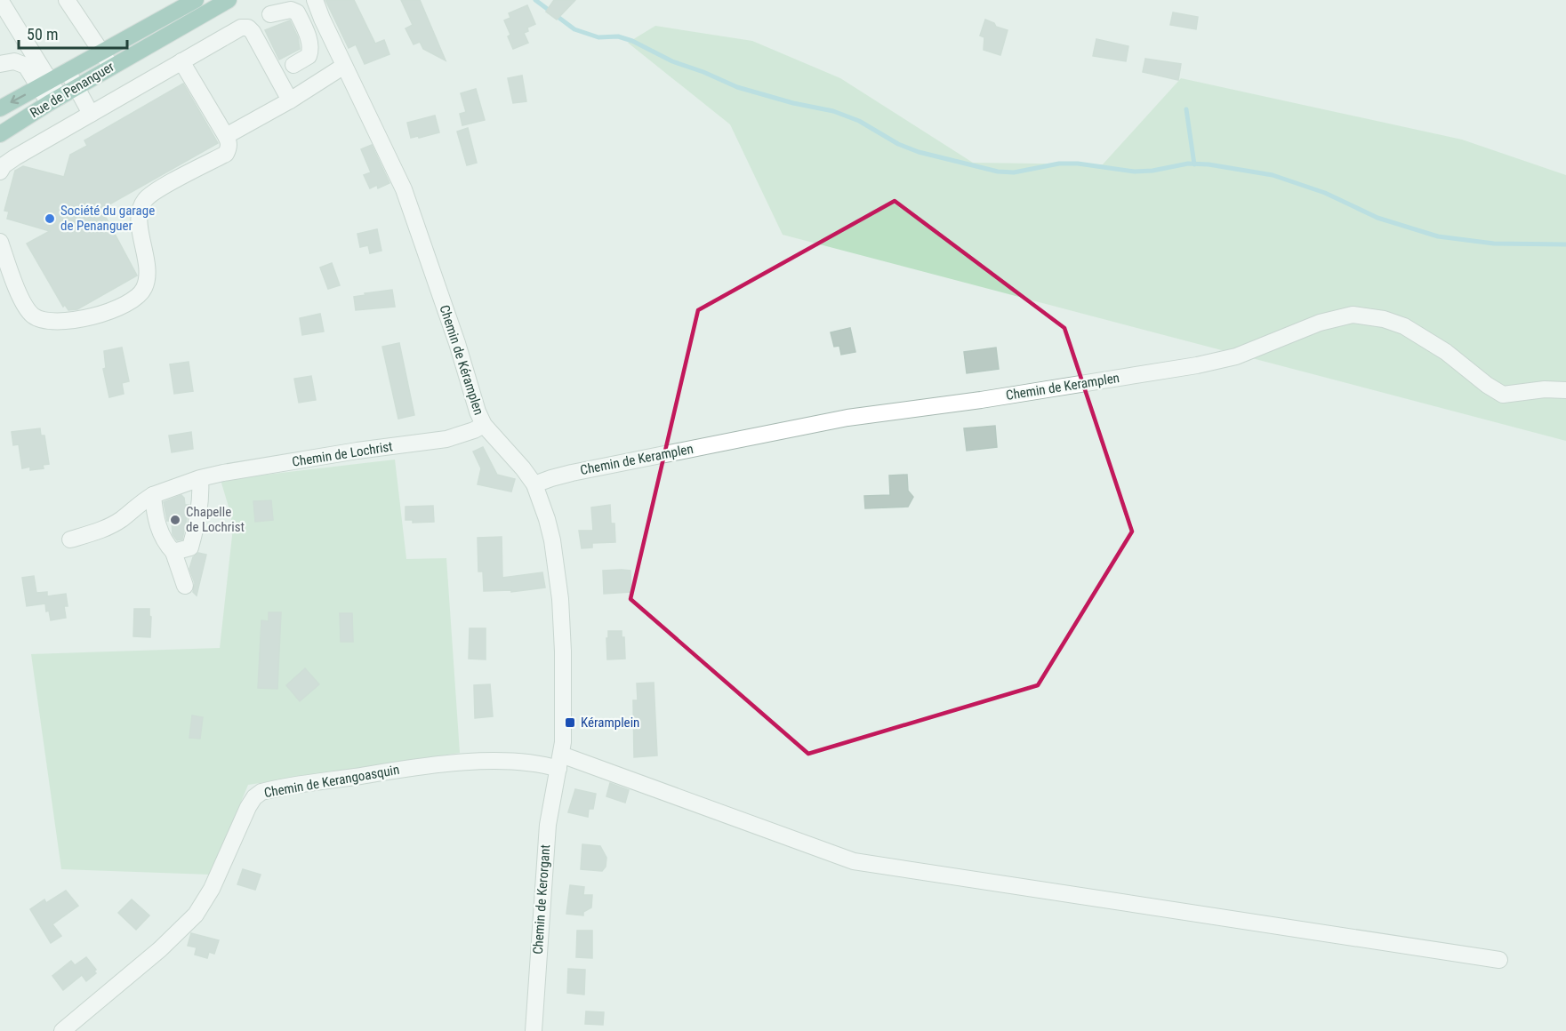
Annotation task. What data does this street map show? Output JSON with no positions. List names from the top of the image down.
{
  "streets": {
    "main road": ["Rue de Penanguer"],
    "street": [
      "Chemin de Kéramplen",
      "Chemin de Keramplen",
      "Chemin de Lochrist",
      "Chemin de Kerangoasquin",
      "Chemin de Kerorgant"
    ]
  },
  "crossings": [
    ["Chemin de Kéramplen", "Chemin de Keramplen"],
    ["Chemin de Kéramplen", "Chemin de Lochrist"],
    ["Chemin de Kéramplen", "Chemin de Kerangoasquin"],
    ["Chemin de Kéramplen", "Chemin de Kerorgant"],
    ["Chemin de Kerangoasquin", "Chemin de Kerorgant"]
  ],
  "places": {
    "other": ["Société du garage de Penanguer", "Chapelle de Lochrist"],
    "transit": ["Kéramplein"]
  },
  "scale_bar": "50 m"
}
